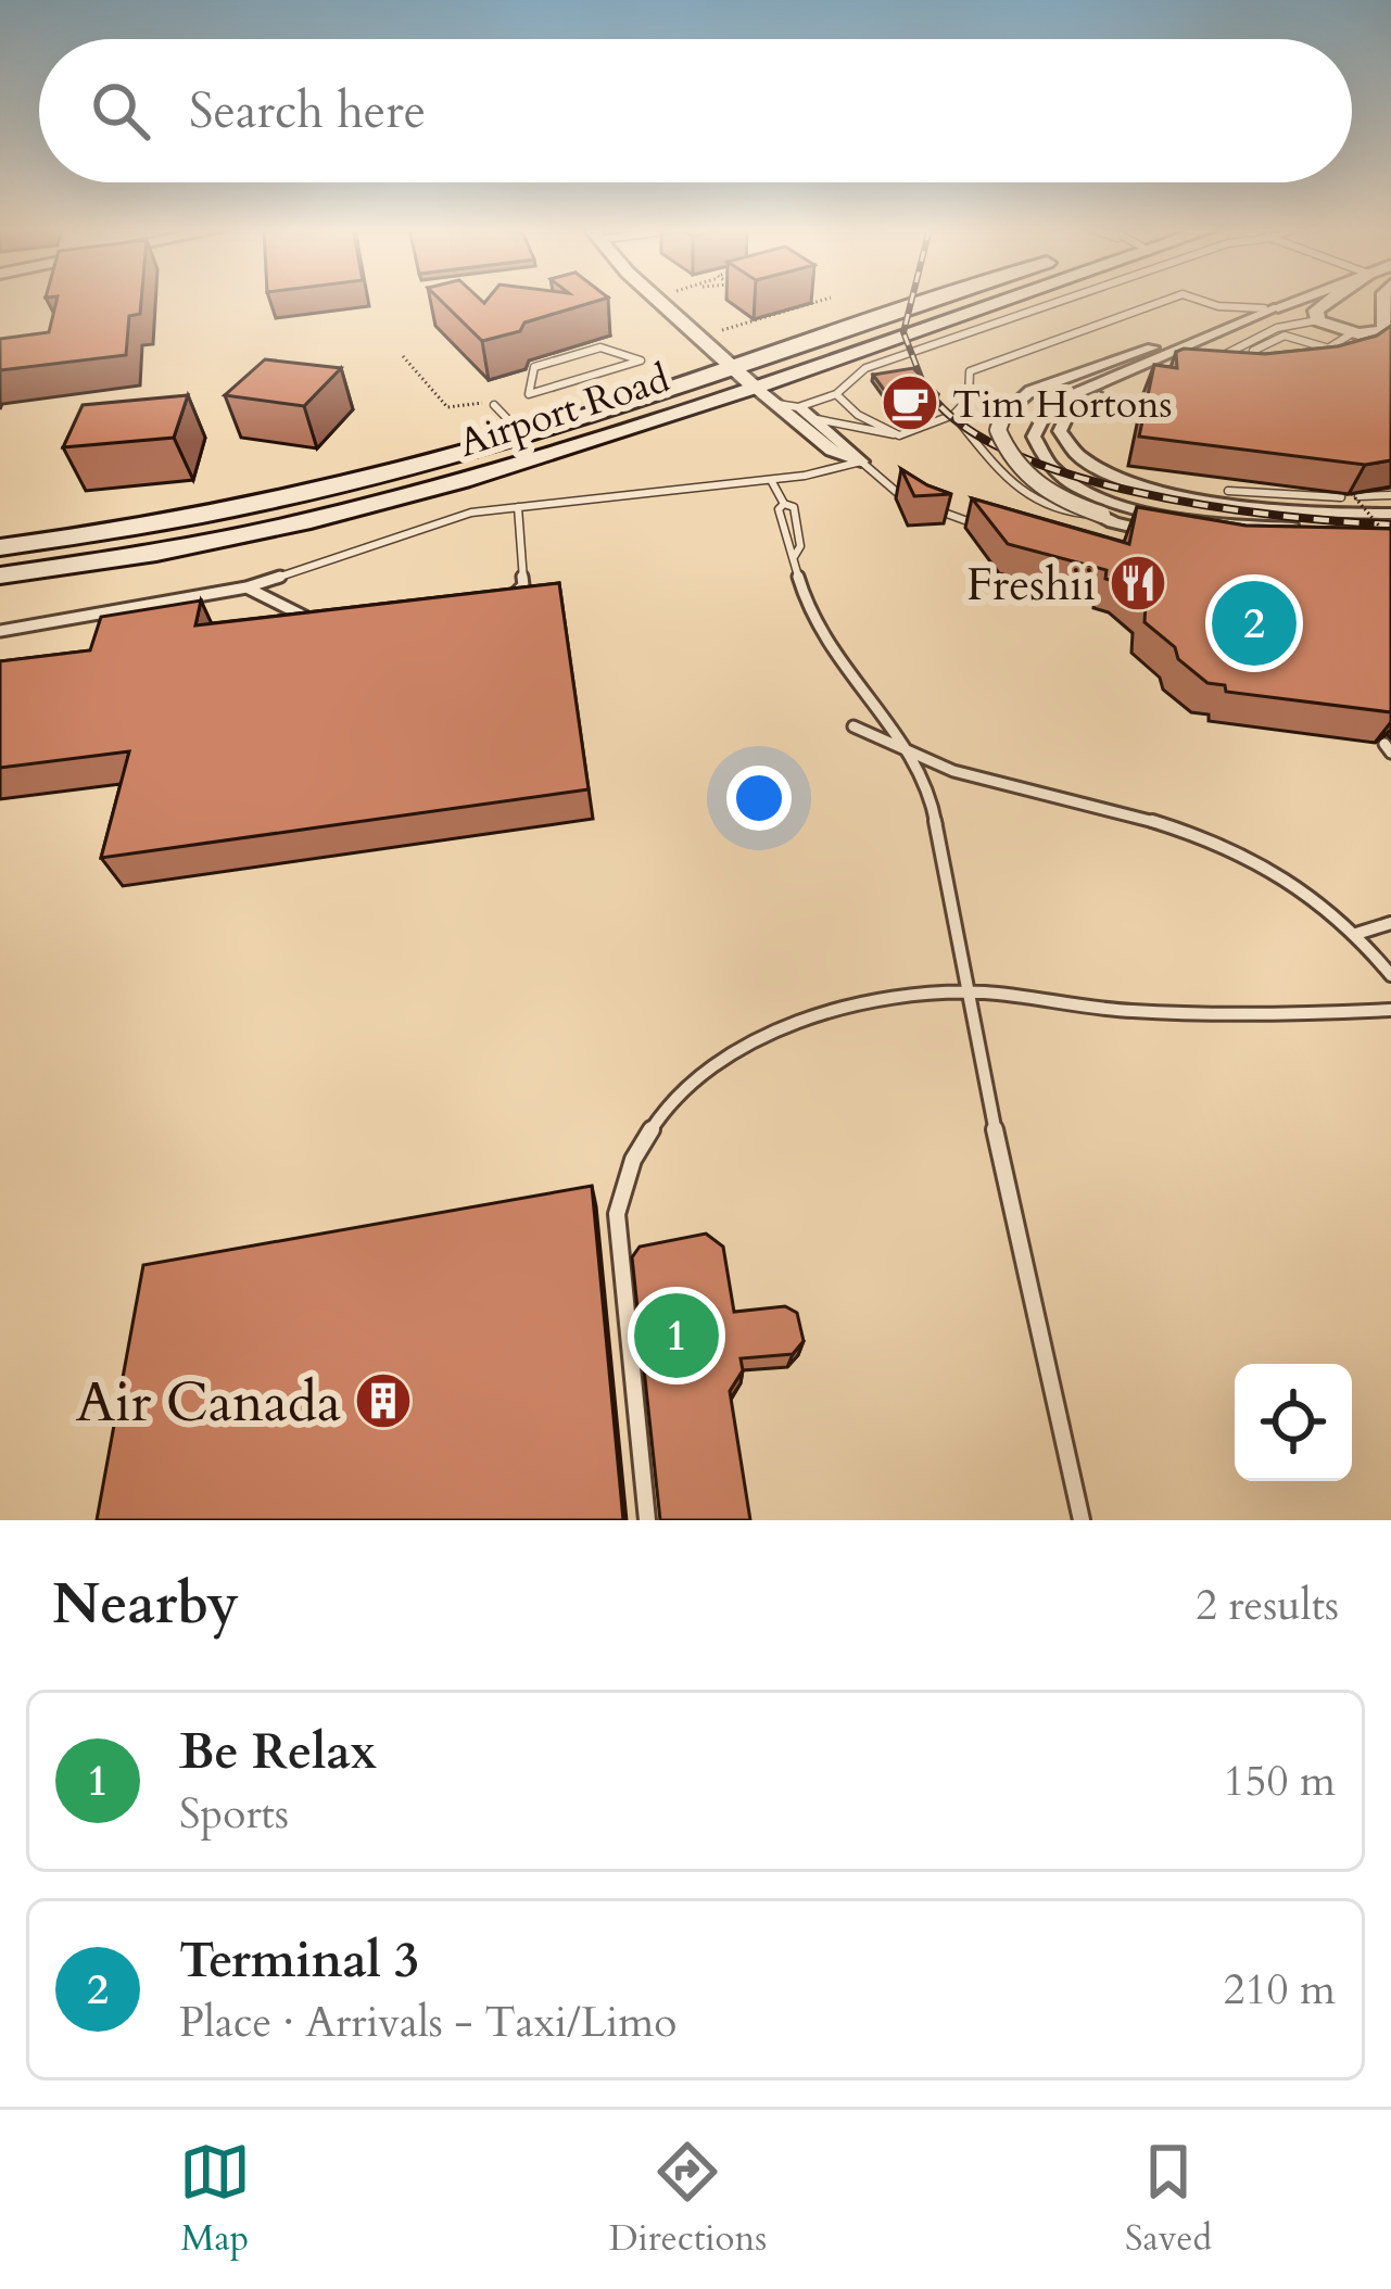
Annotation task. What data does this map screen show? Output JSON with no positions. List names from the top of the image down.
{
  "streets": {
    "main road": ["Airport Road"]
  },
  "places": {
    "cafe": ["Tim Hortons"],
    "restaurant": ["Freshii"],
    "building": ["Air Canada"]
  },
  "page": {
    "search": "Search here",
    "pins": ["2", "1"],
    "heading": ["Nearby", "2 results"],
    "list": [
      {
        "mark": "1",
        "name": "Be Relax",
        "note": "Sports",
        "value": "150 m"
      },
      {
        "mark": "2",
        "name": "Terminal 3",
        "note": "Place · Arrivals - Taxi/Limo",
        "value": "210 m"
      }
    ],
    "nav": ["Map", "Directions", "Saved"]
  }
}
